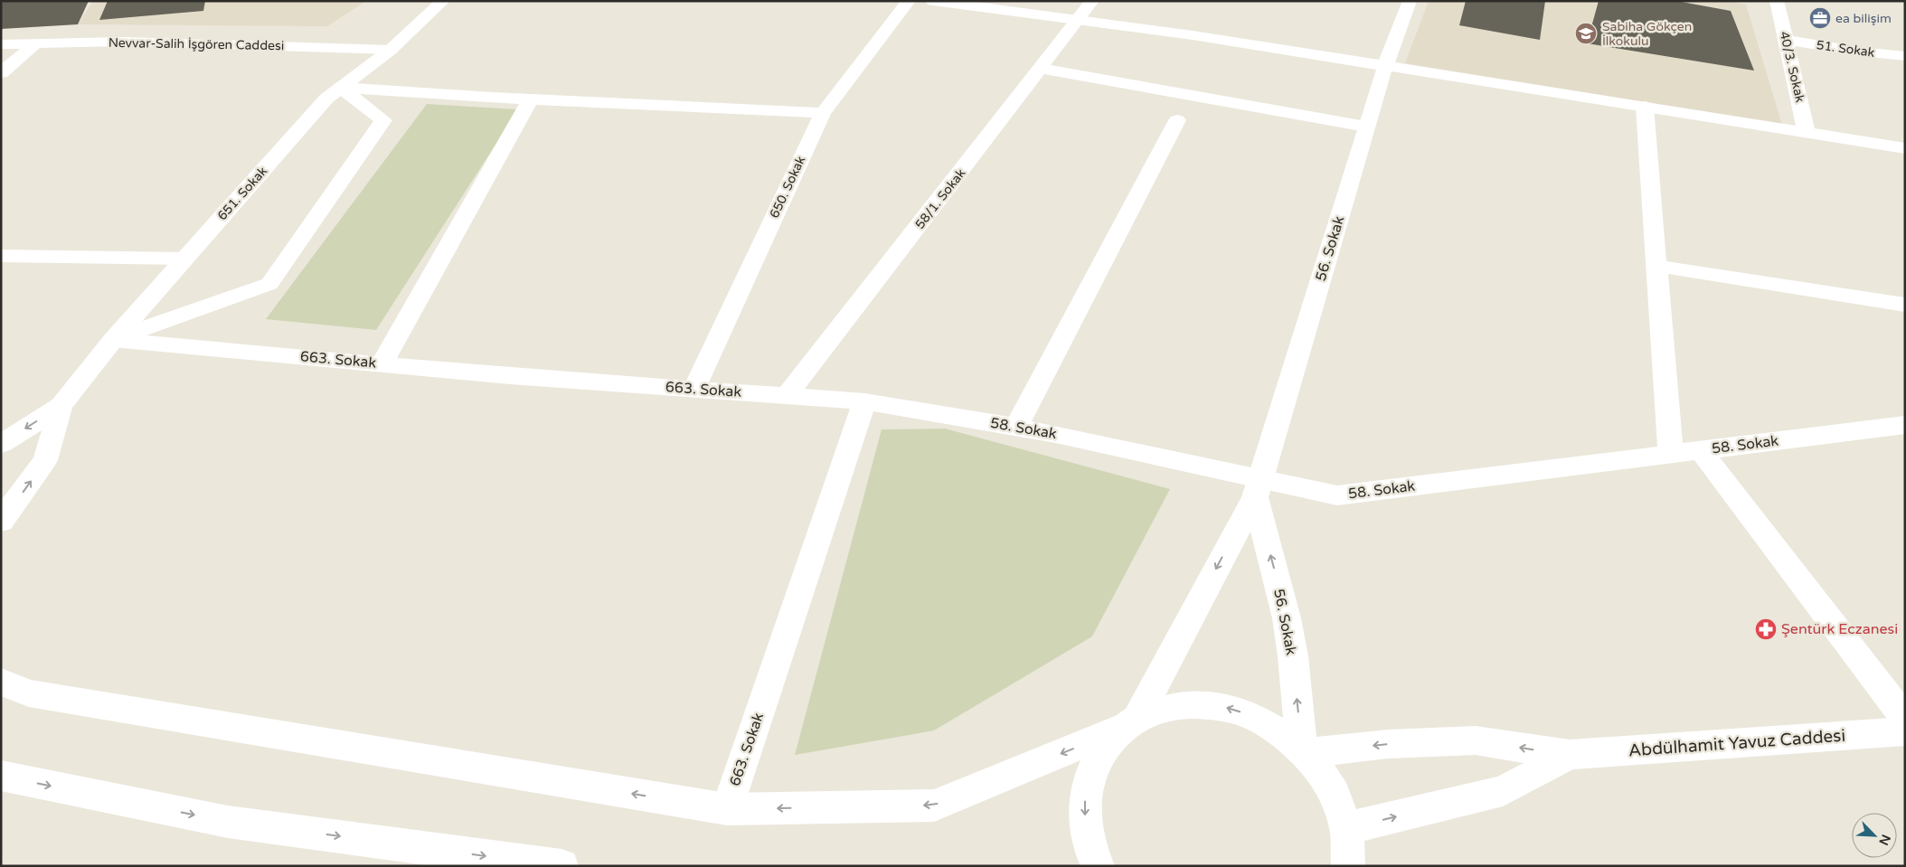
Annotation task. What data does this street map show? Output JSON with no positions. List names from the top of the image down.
{
  "streets": {
    "street": [
      "Nevvar-Salih İşgören Caddesi",
      "51. Sokak",
      "40/3. Sokak",
      "650. Sokak",
      "651. Sokak",
      "58/1. Sokak",
      "56. Sokak",
      "663. Sokak",
      "58. Sokak",
      "Abdülhamit Yavuz Caddesi"
    ]
  },
  "crossings": [
    ["Nevvar-Salih İşgören Caddesi", "651. Sokak"],
    ["51. Sokak", "40/3. Sokak"],
    ["650. Sokak", "663. Sokak"],
    ["651. Sokak", "663. Sokak"],
    ["58/1. Sokak", "663. Sokak"],
    ["56. Sokak", "58. Sokak"],
    ["56. Sokak", "Abdülhamit Yavuz Caddesi"],
    ["663. Sokak", "58. Sokak"]
  ],
  "places": {
    "office": ["ea bilişim"],
    "school or university": ["Sabiha Gökçen İlkokulu"],
    "pharmacy": ["Şentürk Eczanesi"]
  },
  "north": "bottom right"
}
